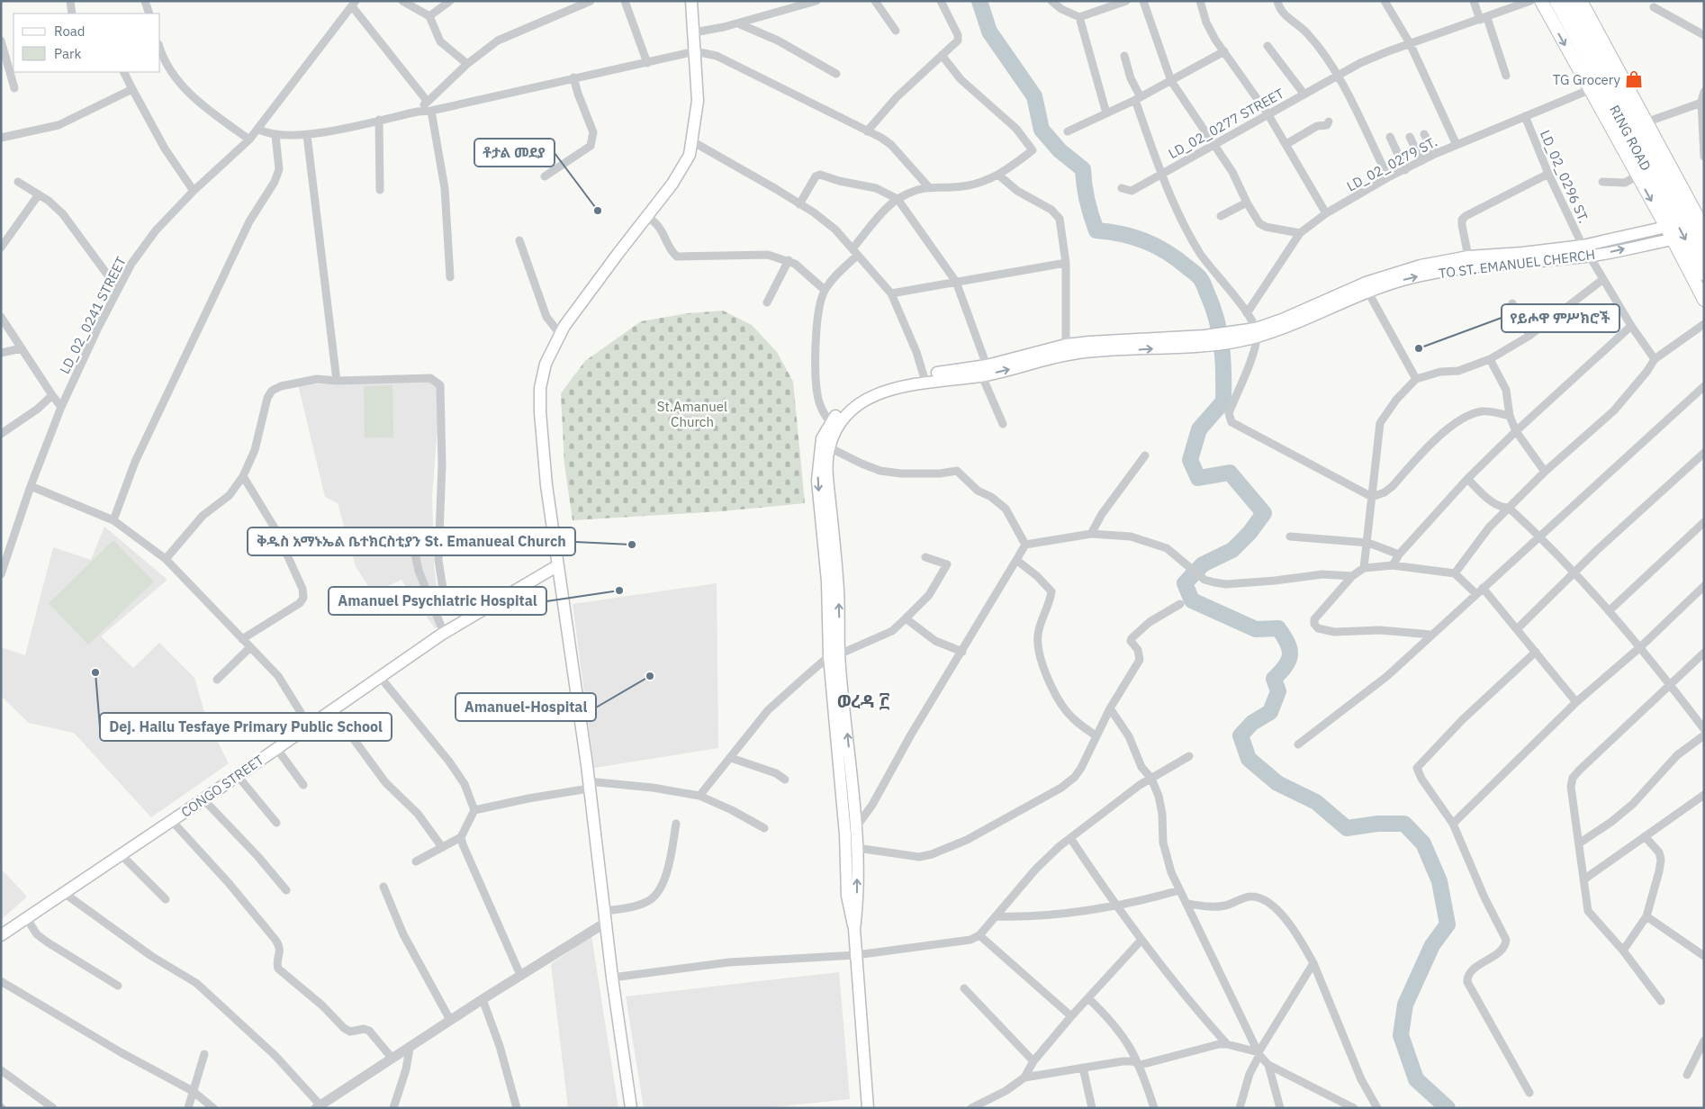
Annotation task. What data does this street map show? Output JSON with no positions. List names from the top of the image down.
{
  "streets": {
    "highway": ["RING ROAD"],
    "main road": ["TO ST. EMANUEL CHERCH", "CONGO STREET"],
    "street": [
      "LD_02_0277 STREET",
      "LD_02_0279 ST.",
      "LD_02_0296 ST.",
      "LD_02_0241 STREET"
    ]
  },
  "crossings": [
    ["LD_02_0279 ST.", "LD_02_0296 ST."],
    ["LD_02_0296 ST.", "TO ST. EMANUEL CHERCH"]
  ],
  "districts": ["ወረዳ ፫"],
  "parks": ["St.Amanuel Church"],
  "places": {
    "shop": ["TG Grocery"],
    "other": [
      "ቶታል መደያ",
      "የይሖዋ ምሥክሮች",
      "ቅዱስ አማኑኤል ቤተክርስቲያን St. Emanueal Church",
      "Amanuel Psychiatric Hospital",
      "Dej. Hailu Tesfaye Primary Public School",
      "Amanuel-Hospital"
    ]
  },
  "legend": ["Road", "Park"]
}
